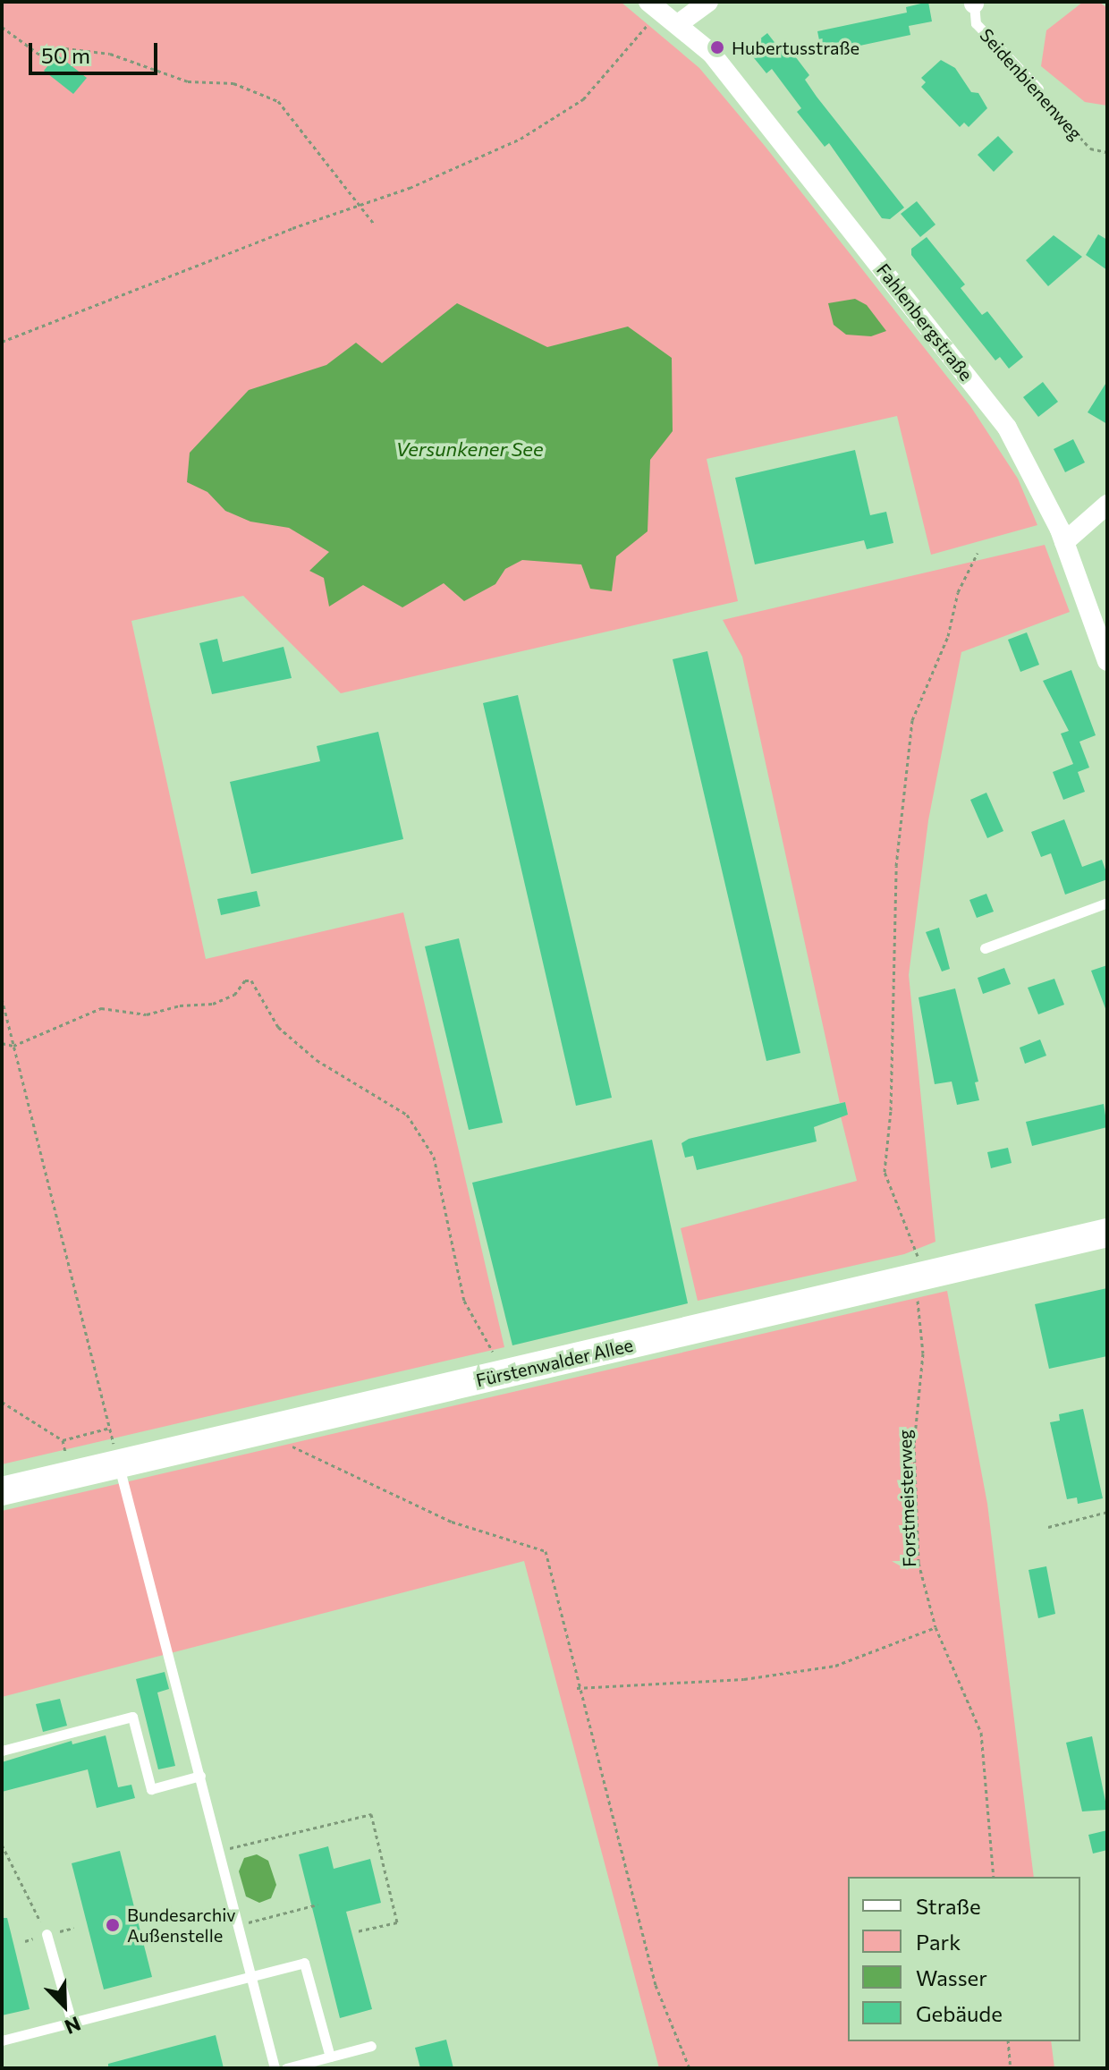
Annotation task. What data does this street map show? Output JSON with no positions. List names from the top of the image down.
{
  "streets": {
    "main road": ["Fürstenwalder Allee"],
    "street": ["Fahlenbergstraße"],
    "lane": ["Seidenbienenweg"],
    "path": ["Forstmeisterweg"]
  },
  "crossings": [
    ["Fürstenwalder Allee", "Forstmeisterweg"]
  ],
  "water": ["Versunkener See"],
  "places": ["Hubertusstraße", "Bundesarchiv Außenstelle"],
  "legend": [
    "Straße",
    "Park",
    "Wasser",
    "Gebäude"
  ],
  "scale_bar": "50 m",
  "north": "bottom right"
}
